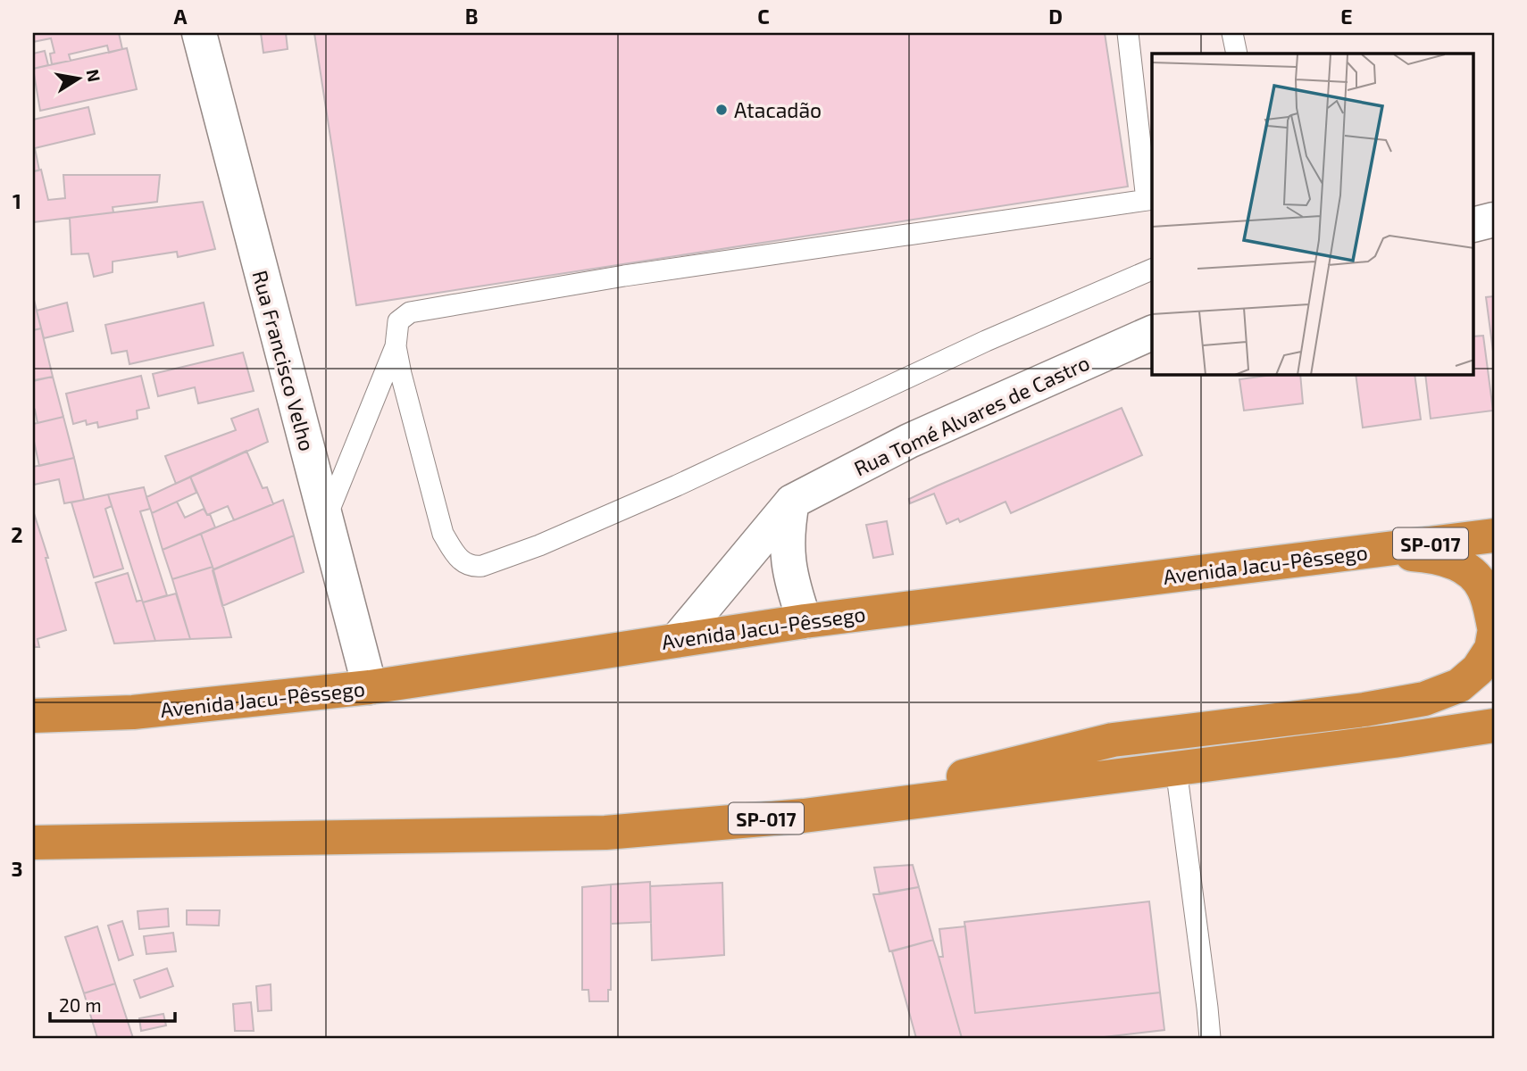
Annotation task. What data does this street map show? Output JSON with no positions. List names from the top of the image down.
{
  "streets": {
    "highway": ["SP-017", "Avenida Jacu-Pêssego"],
    "street": ["Rua Francisco Velho", "Rua Tomé Alvares de Castro"]
  },
  "crossings": [
    ["Rua Francisco Velho", "Avenida Jacu-Pêssego"],
    ["Rua Tomé Alvares de Castro", "Avenida Jacu-Pêssego"]
  ],
  "places": ["Atacadão"],
  "scale_bar": "20 m",
  "north": "right",
  "grid": {
    "columns": [
      "A",
      "B",
      "C",
      "D",
      "E"
    ],
    "rows": ["1", "2", "3"]
  }
}
